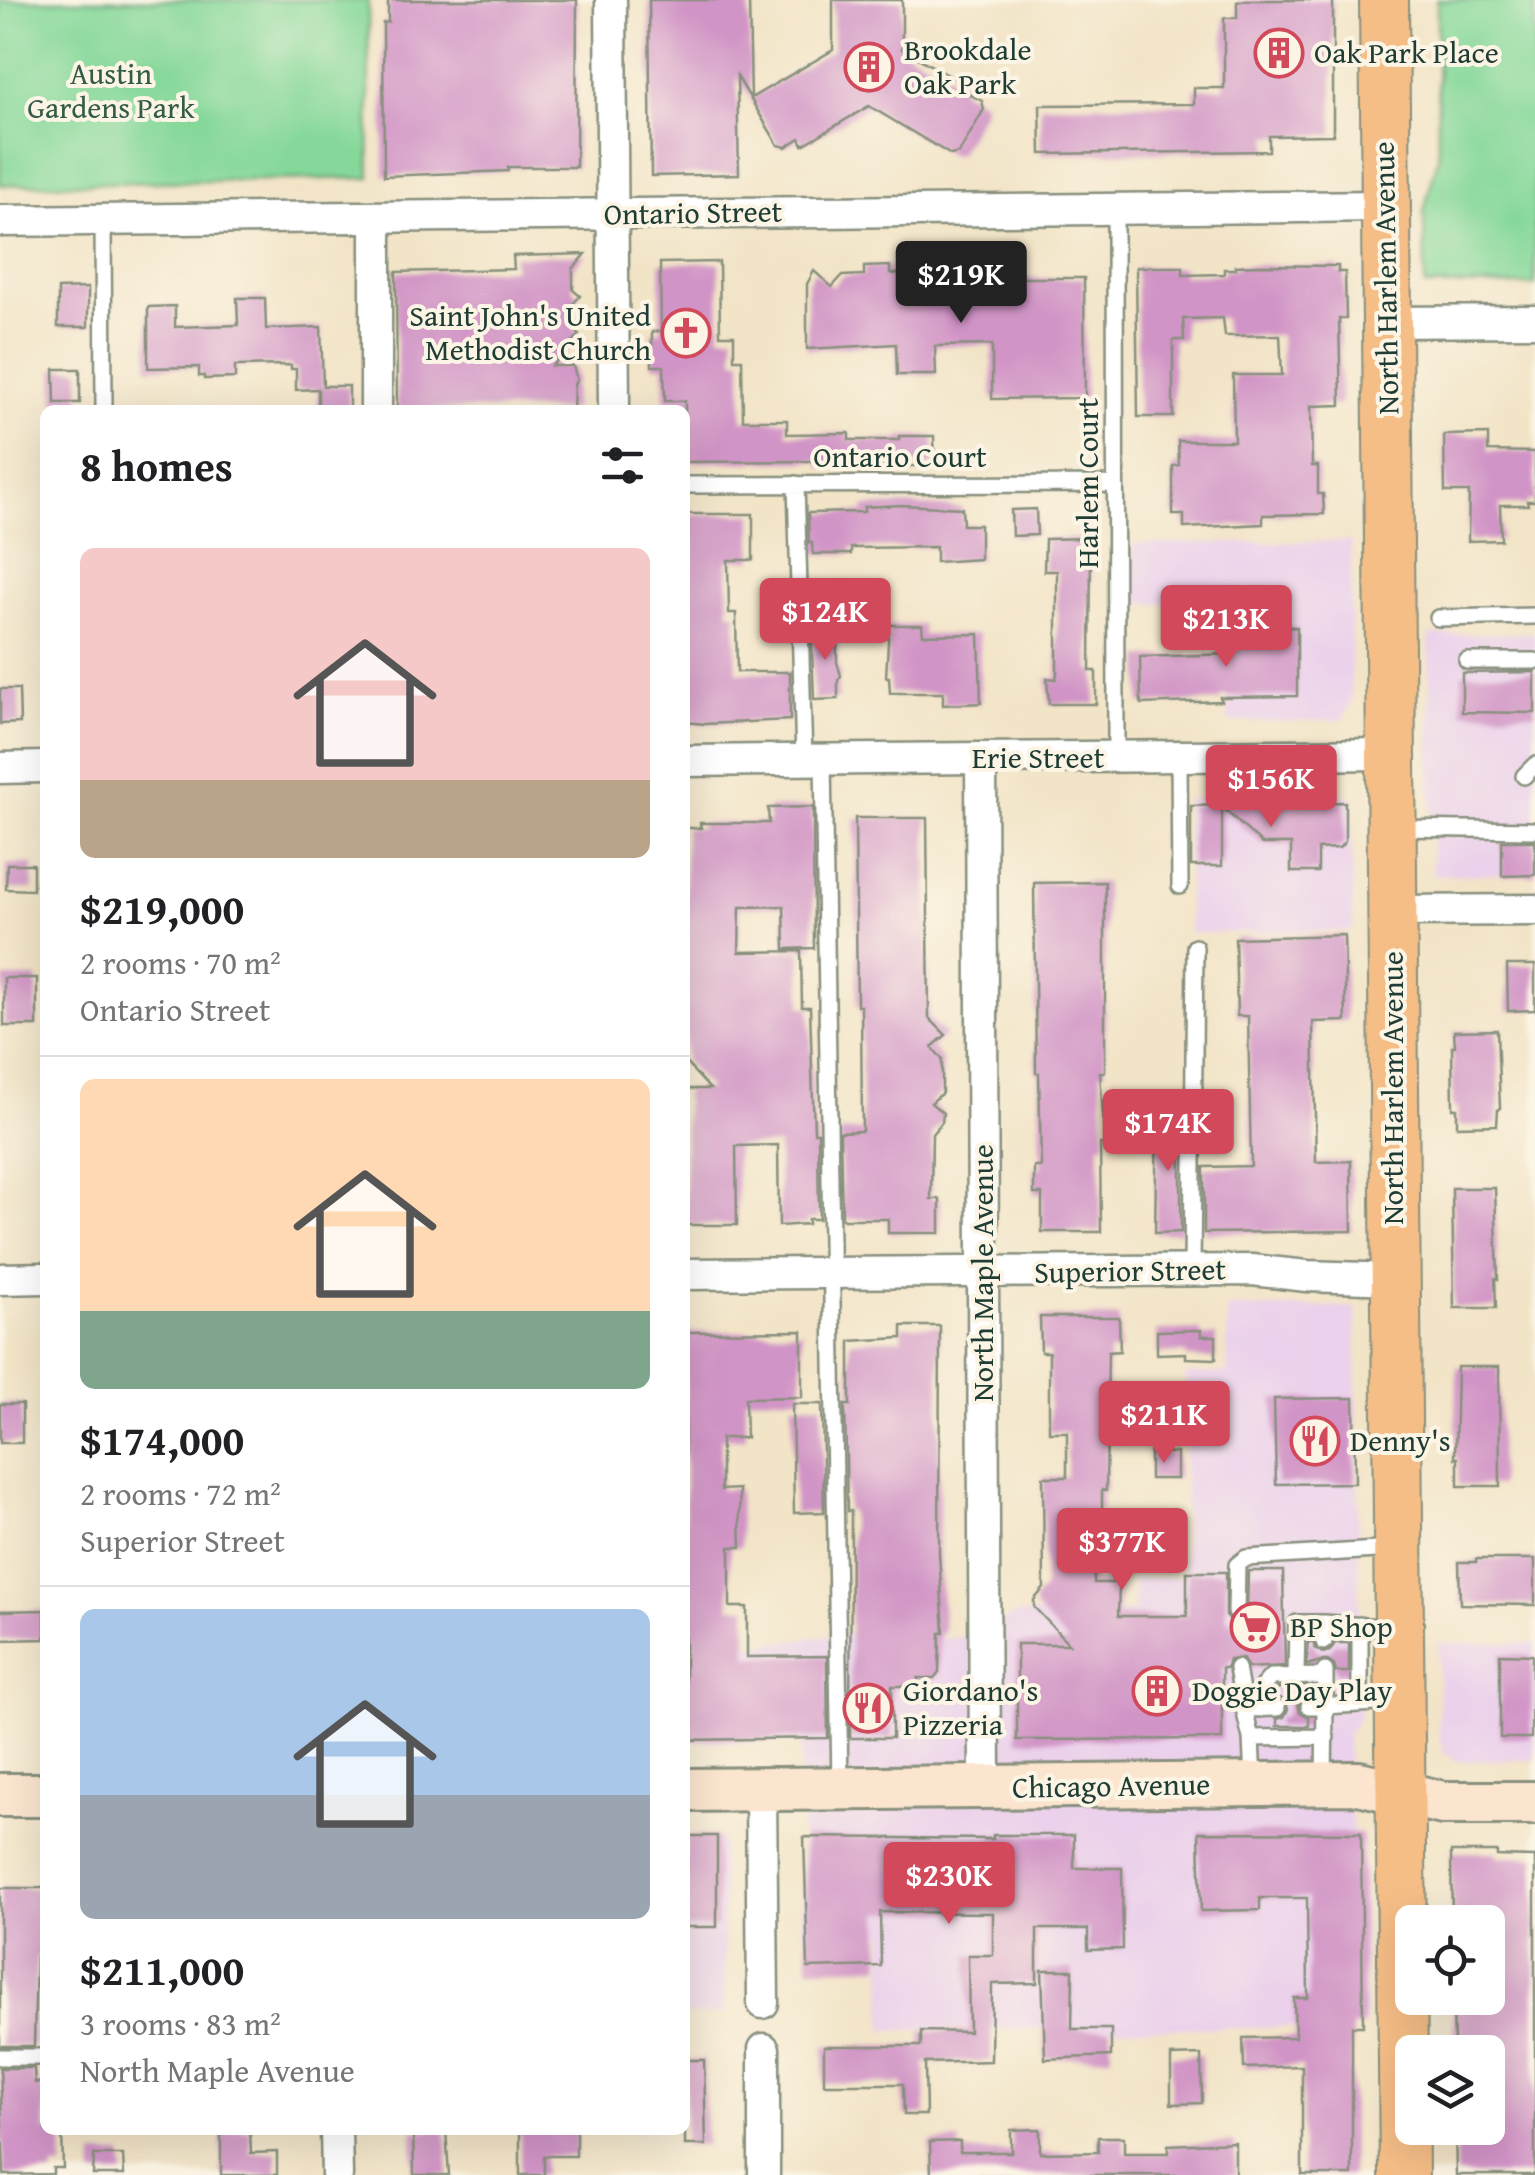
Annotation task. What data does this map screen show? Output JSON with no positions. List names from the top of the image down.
{
  "streets": {
    "main road": ["North Harlem Avenue", "Chicago Avenue"],
    "street": [
      "Ontario Street",
      "Erie Street",
      "Superior Street",
      "North Maple Avenue"
    ],
    "lane": ["Ontario Court", "Harlem Court"]
  },
  "crossings": [
    ["Ontario Street", "North Harlem Avenue"],
    ["Ontario Street", "Harlem Court"],
    ["North Harlem Avenue", "Erie Street"],
    ["North Harlem Avenue", "Superior Street"],
    ["North Harlem Avenue", "Chicago Avenue"],
    ["Ontario Court", "Harlem Court"],
    ["Harlem Court", "Erie Street"],
    ["Erie Street", "North Maple Avenue"],
    ["Superior Street", "North Maple Avenue"],
    ["North Maple Avenue", "Chicago Avenue"]
  ],
  "parks": ["Austin Gardens Park"],
  "places": {
    "building": ["Oak Park Place", "Brookdale Oak Park", "Doggie Day Play"],
    "church": ["Saint John's United Methodist Church"],
    "restaurant": ["Denny's", "Giordano's Pizzeria"],
    "supermarket": ["BP Shop"]
  },
  "page": {
    "price": [
      "$219K",
      "$124K",
      "$213K",
      "$156K",
      "$174K",
      "$211K",
      "$377K",
      "$230K"
    ],
    "heading": "8 homes",
    "list": [
      {
        "name": "$219,000",
        "note": "2 rooms · 70 m² · Ontario Street"
      },
      {
        "name": "$174,000",
        "note": "2 rooms · 72 m² · Superior Street"
      },
      {
        "name": "$211,000",
        "note": "3 rooms · 83 m² · North Maple Avenue"
      }
    ]
  }
}
